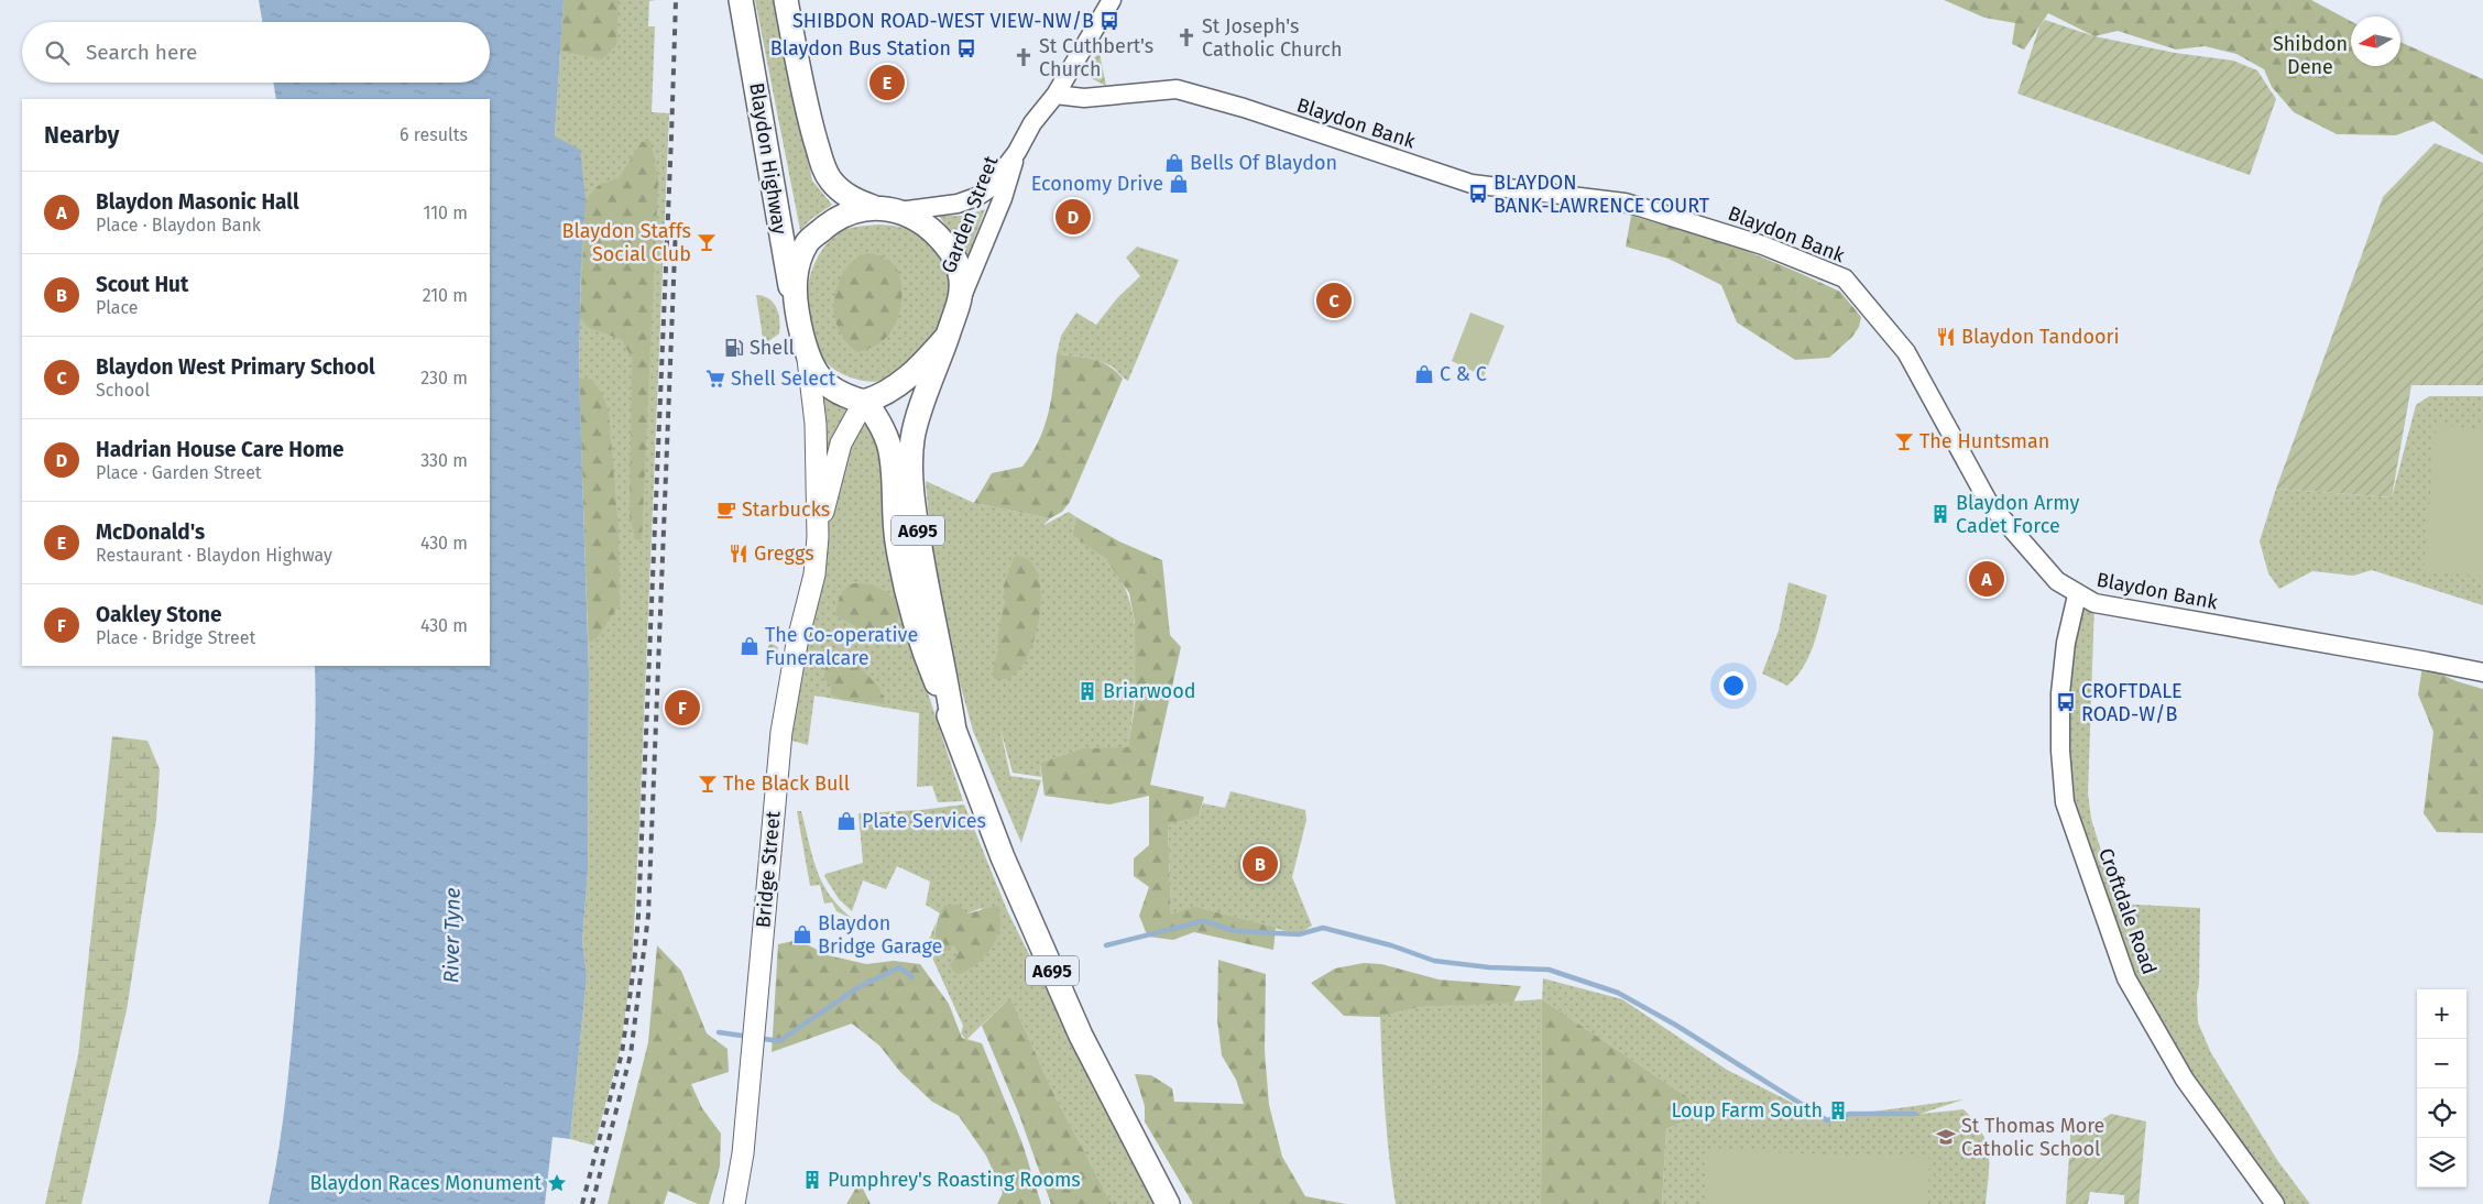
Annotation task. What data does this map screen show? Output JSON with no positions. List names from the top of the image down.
{
  "streets": {
    "main road": ["Blaydon Highway", "A695", "Bridge Street"],
    "street": ["Blaydon Bank", "Garden Street", "Croftdale Road"]
  },
  "crossings": [
    ["Blaydon Bank", "Croftdale Road"],
    ["Blaydon Highway", "Garden Street"],
    ["Blaydon Highway", "A695"],
    ["Blaydon Highway", "Bridge Street"],
    ["Garden Street", "A695"],
    ["Garden Street", "Bridge Street"],
    ["A695", "Bridge Street"]
  ],
  "water": ["River Tyne"],
  "parks": ["Shibdon Dene"],
  "places": {
    "bus stop": [
      "SHIBDON ROAD-WEST VIEW-NW/B",
      "Blaydon Bus Station",
      "BLAYDON BANK-LAWRENCE COURT",
      "CROFTDALE ROAD-W/B"
    ],
    "church": ["St Joseph's Catholic Church", "St Cuthbert's Church"],
    "shop": [
      "Bells Of Blaydon",
      "Economy Drive",
      "C & C",
      "The Co-operative Funeralcare",
      "Plate Services",
      "Blaydon Bridge Garage"
    ],
    "bar": ["Blaydon Staffs Social Club", "The Huntsman", "The Black Bull"],
    "restaurant": ["Blaydon Tandoori", "Greggs"],
    "fuel station": ["Shell"],
    "supermarket": ["Shell Select"],
    "cafe": ["Starbucks"],
    "building": [
      "Blaydon Army Cadet Force",
      "Briarwood",
      "Loup Farm South",
      "Pumphrey's Roasting Rooms"
    ],
    "school or university": ["St Thomas More Catholic School"],
    "place": ["Blaydon Races Monument"]
  },
  "north": "left",
  "page": {
    "search": "Search here",
    "pins": [
      "E",
      "D",
      "C",
      "A",
      "F",
      "B"
    ],
    "heading": ["Nearby", "6 results"],
    "list": [
      {
        "mark": "A",
        "name": "Blaydon Masonic Hall",
        "note": "Place · Blaydon Bank",
        "value": "110 m"
      },
      {
        "mark": "B",
        "name": "Scout Hut",
        "note": "Place",
        "value": "210 m"
      },
      {
        "mark": "C",
        "name": "Blaydon West Primary School",
        "note": "School",
        "value": "230 m"
      },
      {
        "mark": "D",
        "name": "Hadrian House Care Home",
        "note": "Place · Garden Street",
        "value": "330 m"
      },
      {
        "mark": "E",
        "name": "McDonald's",
        "note": "Restaurant · Blaydon Highway",
        "value": "430 m"
      },
      {
        "mark": "F",
        "name": "Oakley Stone",
        "note": "Place · Bridge Street",
        "value": "430 m"
      }
    ],
    "map_buttons": ["+", "−"]
  }
}
